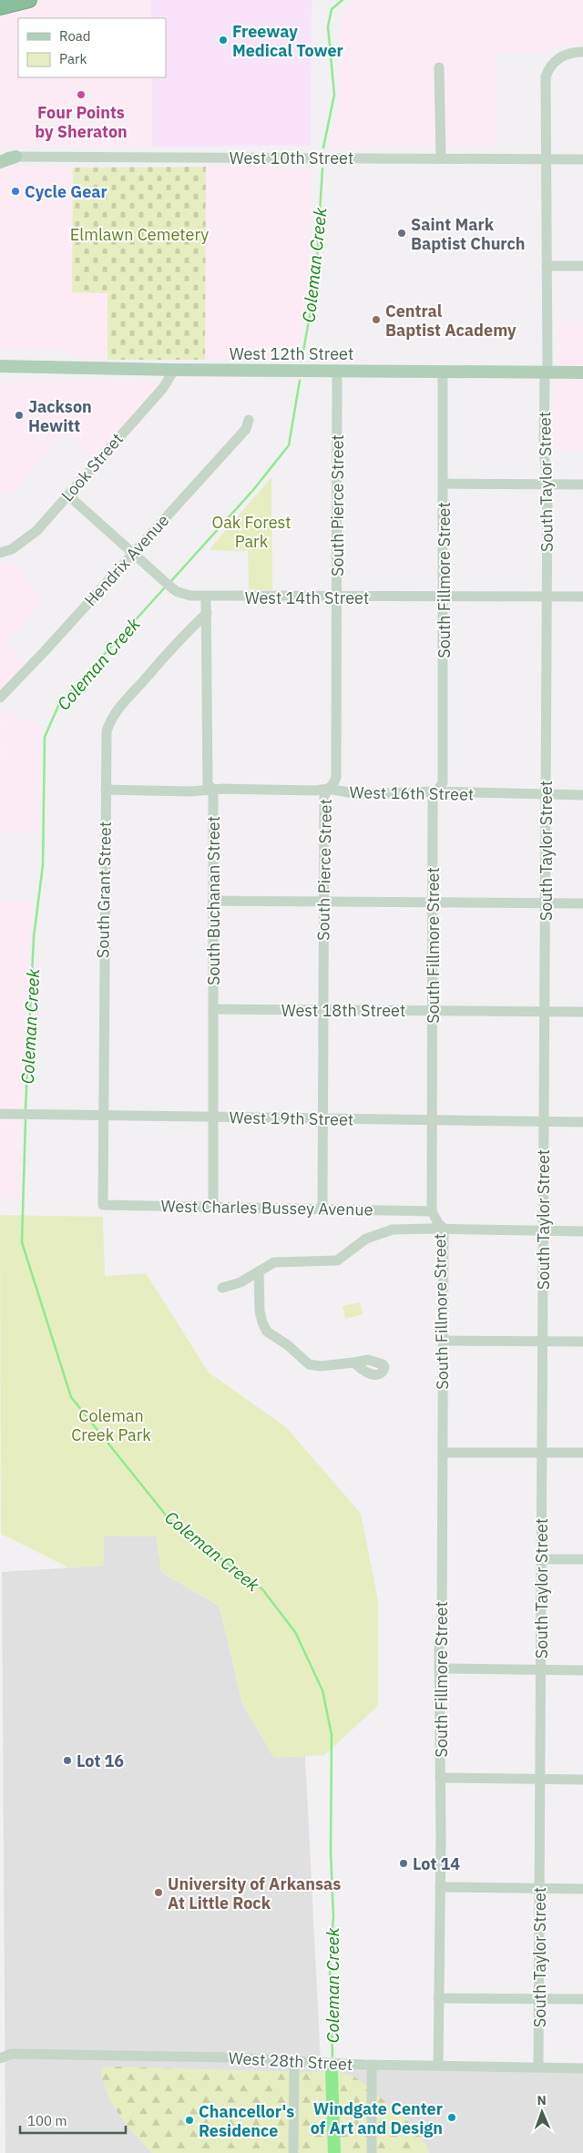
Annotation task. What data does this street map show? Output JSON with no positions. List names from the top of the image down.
{
  "streets": {
    "main road": ["West 12th Street"],
    "street": [
      "West 10th Street",
      "Look Street",
      "South Taylor Street",
      "South Pierce Street",
      "Hendrix Avenue",
      "South Fillmore Street",
      "West 14th Street",
      "West 16th Street",
      "South Grant Street",
      "South Buchanan Street",
      "West 18th Street",
      "West 19th Street",
      "West Charles Bussey Avenue",
      "West 28th Street"
    ]
  },
  "crossings": [
    ["West 10th Street", "South Taylor Street"],
    ["West 12th Street", "Look Street"],
    ["West 12th Street", "South Taylor Street"],
    ["West 12th Street", "South Pierce Street"],
    ["West 12th Street", "South Fillmore Street"],
    ["Look Street", "West 14th Street"],
    ["South Taylor Street", "West 14th Street"],
    ["South Taylor Street", "West 16th Street"],
    ["South Taylor Street", "West 18th Street"],
    ["South Taylor Street", "West 19th Street"],
    ["South Taylor Street", "West 28th Street"],
    ["South Pierce Street", "West 14th Street"],
    ["South Pierce Street", "West 16th Street"],
    ["South Pierce Street", "West 18th Street"],
    ["South Pierce Street", "West 19th Street"],
    ["South Pierce Street", "West Charles Bussey Avenue"],
    ["Hendrix Avenue", "West 14th Street"],
    ["South Fillmore Street", "West 14th Street"],
    ["South Fillmore Street", "West 16th Street"],
    ["South Fillmore Street", "West 18th Street"],
    ["South Fillmore Street", "West 19th Street"],
    ["South Fillmore Street", "West Charles Bussey Avenue"],
    ["South Fillmore Street", "West 28th Street"],
    ["West 14th Street", "South Buchanan Street"],
    ["West 16th Street", "South Grant Street"],
    ["West 16th Street", "South Buchanan Street"],
    ["South Grant Street", "South Buchanan Street"],
    ["South Grant Street", "West 19th Street"],
    ["South Grant Street", "West Charles Bussey Avenue"],
    ["South Buchanan Street", "West 18th Street"],
    ["South Buchanan Street", "West 19th Street"],
    ["South Buchanan Street", "West Charles Bussey Avenue"]
  ],
  "water": ["Coleman Creek"],
  "parks": ["Elmlawn Cemetery", "Oak Forest Park", "Coleman Creek Park"],
  "places": [
    "Freeway Medical Tower",
    "Four Points by Sheraton",
    "Cycle Gear",
    "Saint Mark Baptist Church",
    "Central Baptist Academy",
    "Jackson Hewitt",
    "Lot 16",
    "Lot 14",
    "University of Arkansas At Little Rock",
    "Windgate Center of Art and Design",
    "Chancellor's Residence"
  ],
  "legend": ["Road", "Park"],
  "scale_bar": "100 m",
  "north": "top"
}
